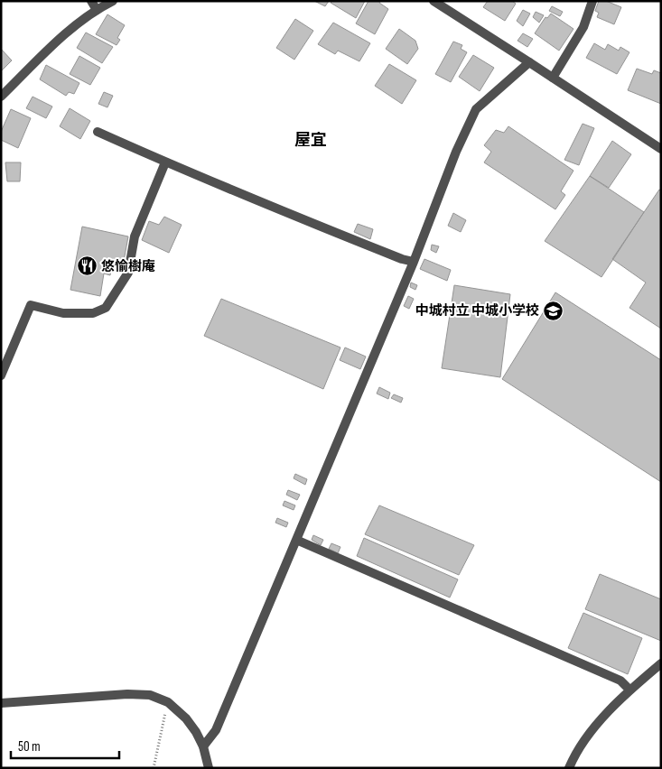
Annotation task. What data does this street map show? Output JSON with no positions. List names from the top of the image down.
{
  "districts": ["屋宜"],
  "places": {
    "restaurant": ["悠愉樹庵"],
    "school or university": ["中城村立 中城小学校"]
  },
  "scale_bar": "50 m"
}
